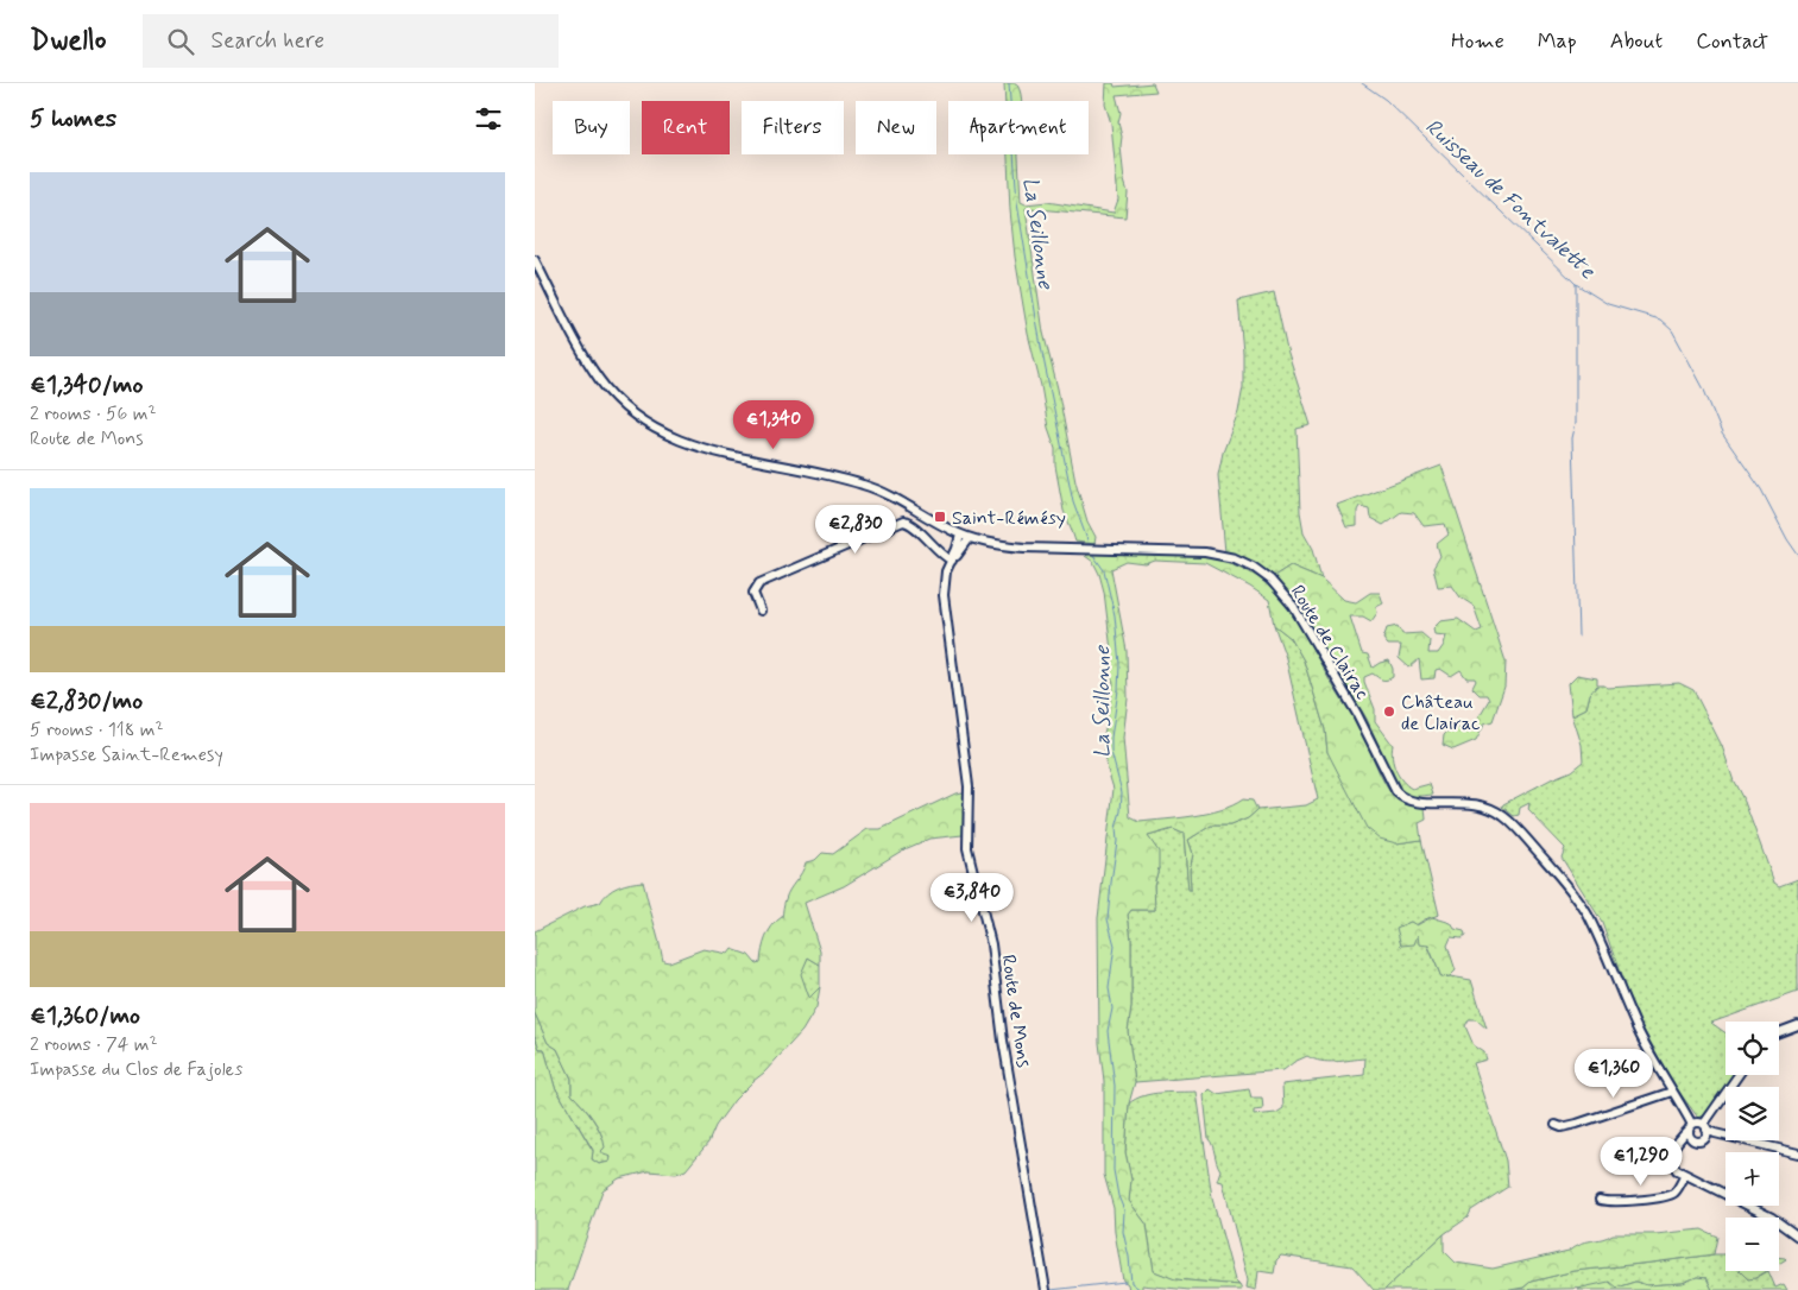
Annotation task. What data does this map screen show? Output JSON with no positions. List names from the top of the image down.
{
  "streets": {
    "street": ["Route de Clairac", "Route de Mons"]
  },
  "crossings": [
    ["Route de Clairac", "Route de Mons"]
  ],
  "water": ["Ruisseau de Fontvalette", "La Seillonne"],
  "places": {
    "transit": ["Saint-Rémésy"],
    "other": ["Château de Clairac"]
  },
  "page": {
    "header": "Dwello",
    "search": "Search here",
    "nav": [
      "Home",
      "Map",
      "About",
      "Contact"
    ],
    "heading": "5 homes",
    "chip": [
      "Buy",
      "Rent",
      "Filters",
      "New",
      "Apartment"
    ],
    "list": [
      {
        "name": "€1,340/mo",
        "note": "2 rooms · 56 m² · Route de Mons"
      },
      {
        "name": "€2,830/mo",
        "note": "5 rooms · 118 m² · Impasse Saint-Remesy"
      },
      {
        "name": "€1,360/mo",
        "note": "2 rooms · 74 m² · Impasse du Clos de Fajoles"
      }
    ],
    "price": [
      "€1,340",
      "€2,830",
      "€3,840",
      "€1,360",
      "€1,290"
    ],
    "map_buttons": ["+", "−"]
  }
}
